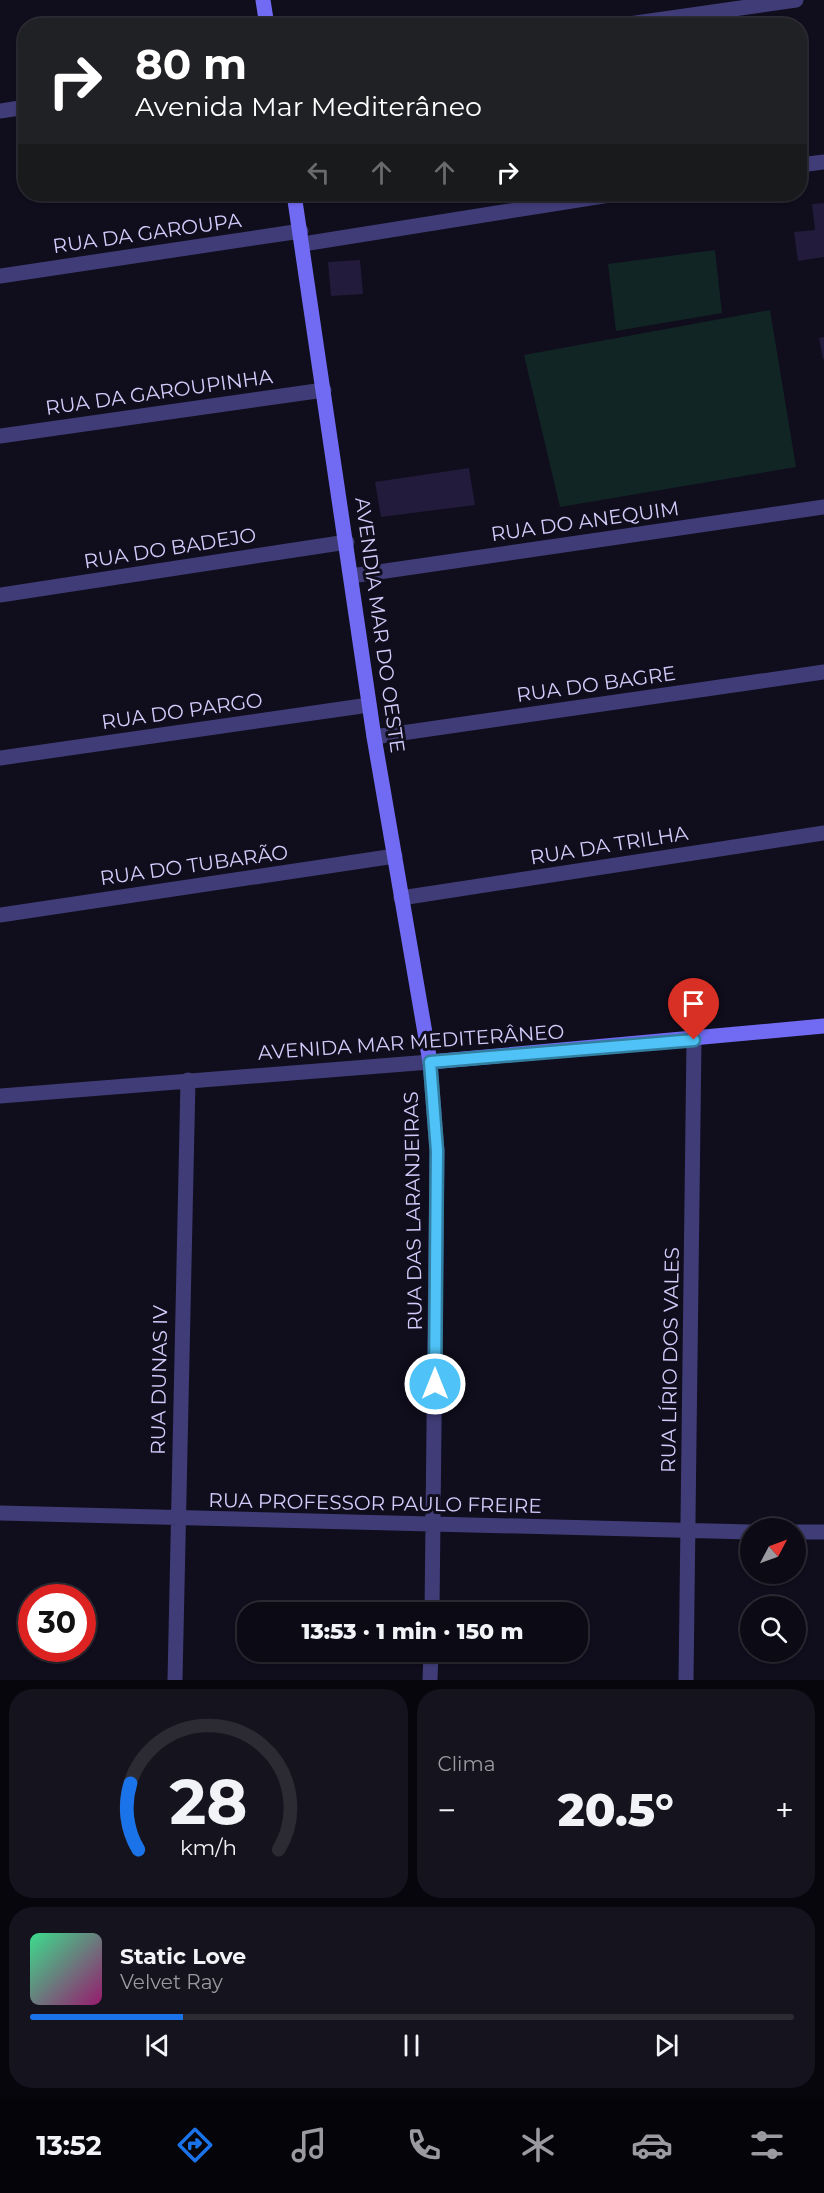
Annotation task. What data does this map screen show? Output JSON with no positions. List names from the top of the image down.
{
  "streets": {
    "street": [
      "RUA DA GAROUPA",
      "RUA DA GAROUPINHA",
      "RUA DO ANEQUIM",
      "RUA DO BADEJO",
      "AVENDIA MAR DO OESTE",
      "RUA DO BAGRE",
      "RUA DO PARGO",
      "RUA DA TRILHA",
      "RUA DO TUBARÃO",
      "AVENIDA MAR MEDITERÂNEO",
      "RUA DAS LARANJEIRAS",
      "RUA LÍRIO DOS VALES",
      "RUA DUNAS IV",
      "RUA PROFESSOR PAULO FREIRE"
    ]
  },
  "crossings": [
    ["RUA DA GAROUPA", "AVENDIA MAR DO OESTE"],
    ["RUA DA GAROUPINHA", "AVENDIA MAR DO OESTE"],
    ["RUA DO ANEQUIM", "AVENDIA MAR DO OESTE"],
    ["RUA DO BADEJO", "AVENDIA MAR DO OESTE"],
    ["AVENDIA MAR DO OESTE", "RUA DO BAGRE"],
    ["AVENDIA MAR DO OESTE", "RUA DO PARGO"],
    ["AVENDIA MAR DO OESTE", "RUA DA TRILHA"],
    ["AVENDIA MAR DO OESTE", "RUA DO TUBARÃO"],
    ["AVENDIA MAR DO OESTE", "AVENIDA MAR MEDITERÂNEO"],
    ["AVENDIA MAR DO OESTE", "RUA DAS LARANJEIRAS"],
    ["AVENIDA MAR MEDITERÂNEO", "RUA DAS LARANJEIRAS"],
    ["AVENIDA MAR MEDITERÂNEO", "RUA LÍRIO DOS VALES"],
    ["AVENIDA MAR MEDITERÂNEO", "RUA DUNAS IV"],
    ["RUA DAS LARANJEIRAS", "RUA PROFESSOR PAULO FREIRE"],
    ["RUA LÍRIO DOS VALES", "RUA PROFESSOR PAULO FREIRE"],
    ["RUA DUNAS IV", "RUA PROFESSOR PAULO FREIRE"]
  ],
  "north": "top right",
  "page": {
    "turn": ["80 m", "Avenida Mar Mediterâneo"],
    "limit": "30",
    "trip": "13:53 · 1 min · 150 m",
    "tile": "Clima",
    "heat": ["−", "20.5°", "+"],
    "song": ["Static Love", "Velvet Ray"],
    "tabs": "13:52",
    "gauge": ["28", "km/h"]
  }
}
